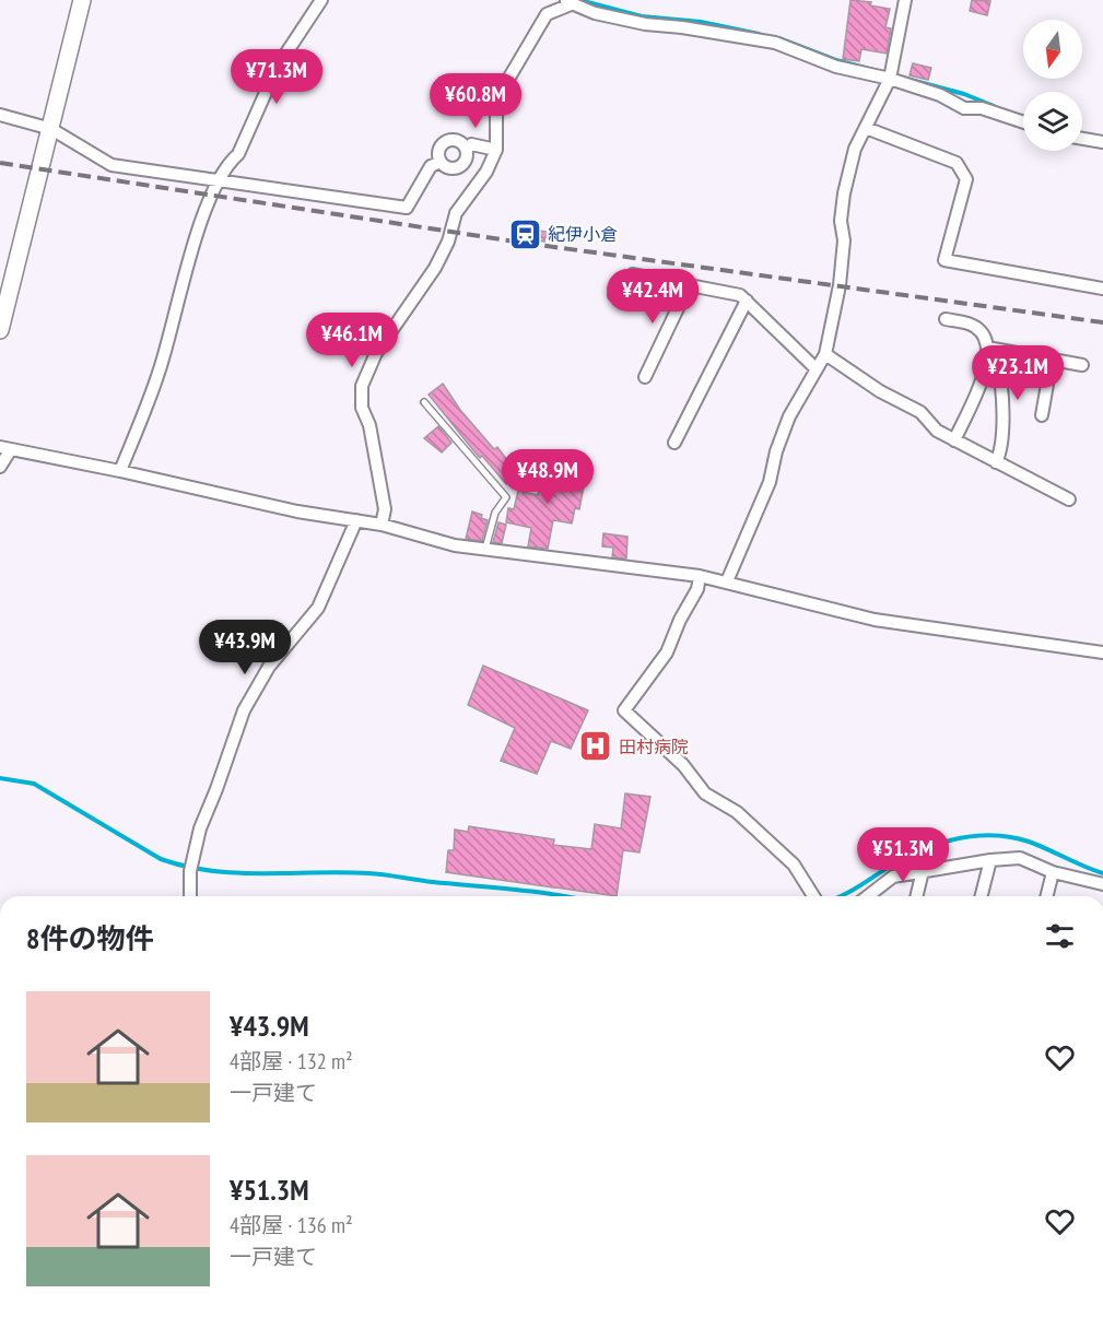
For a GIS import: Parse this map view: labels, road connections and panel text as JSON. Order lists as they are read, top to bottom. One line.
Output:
{"places":{"station":["紀伊小倉"],"hospital":["田村病院"]},"north":"bottom","page":{"price":["¥71.3M","¥60.8M","¥42.4M","¥46.1M","¥23.1M","¥48.9M","¥43.9M","¥51.3M"],"heading":"8件の物件","list":[{"name":"¥43.9M","note":"4部屋 · 132 m² · 一戸建て"},{"name":"¥51.3M","note":"4部屋 · 136 m² · 一戸建て"}]}}
